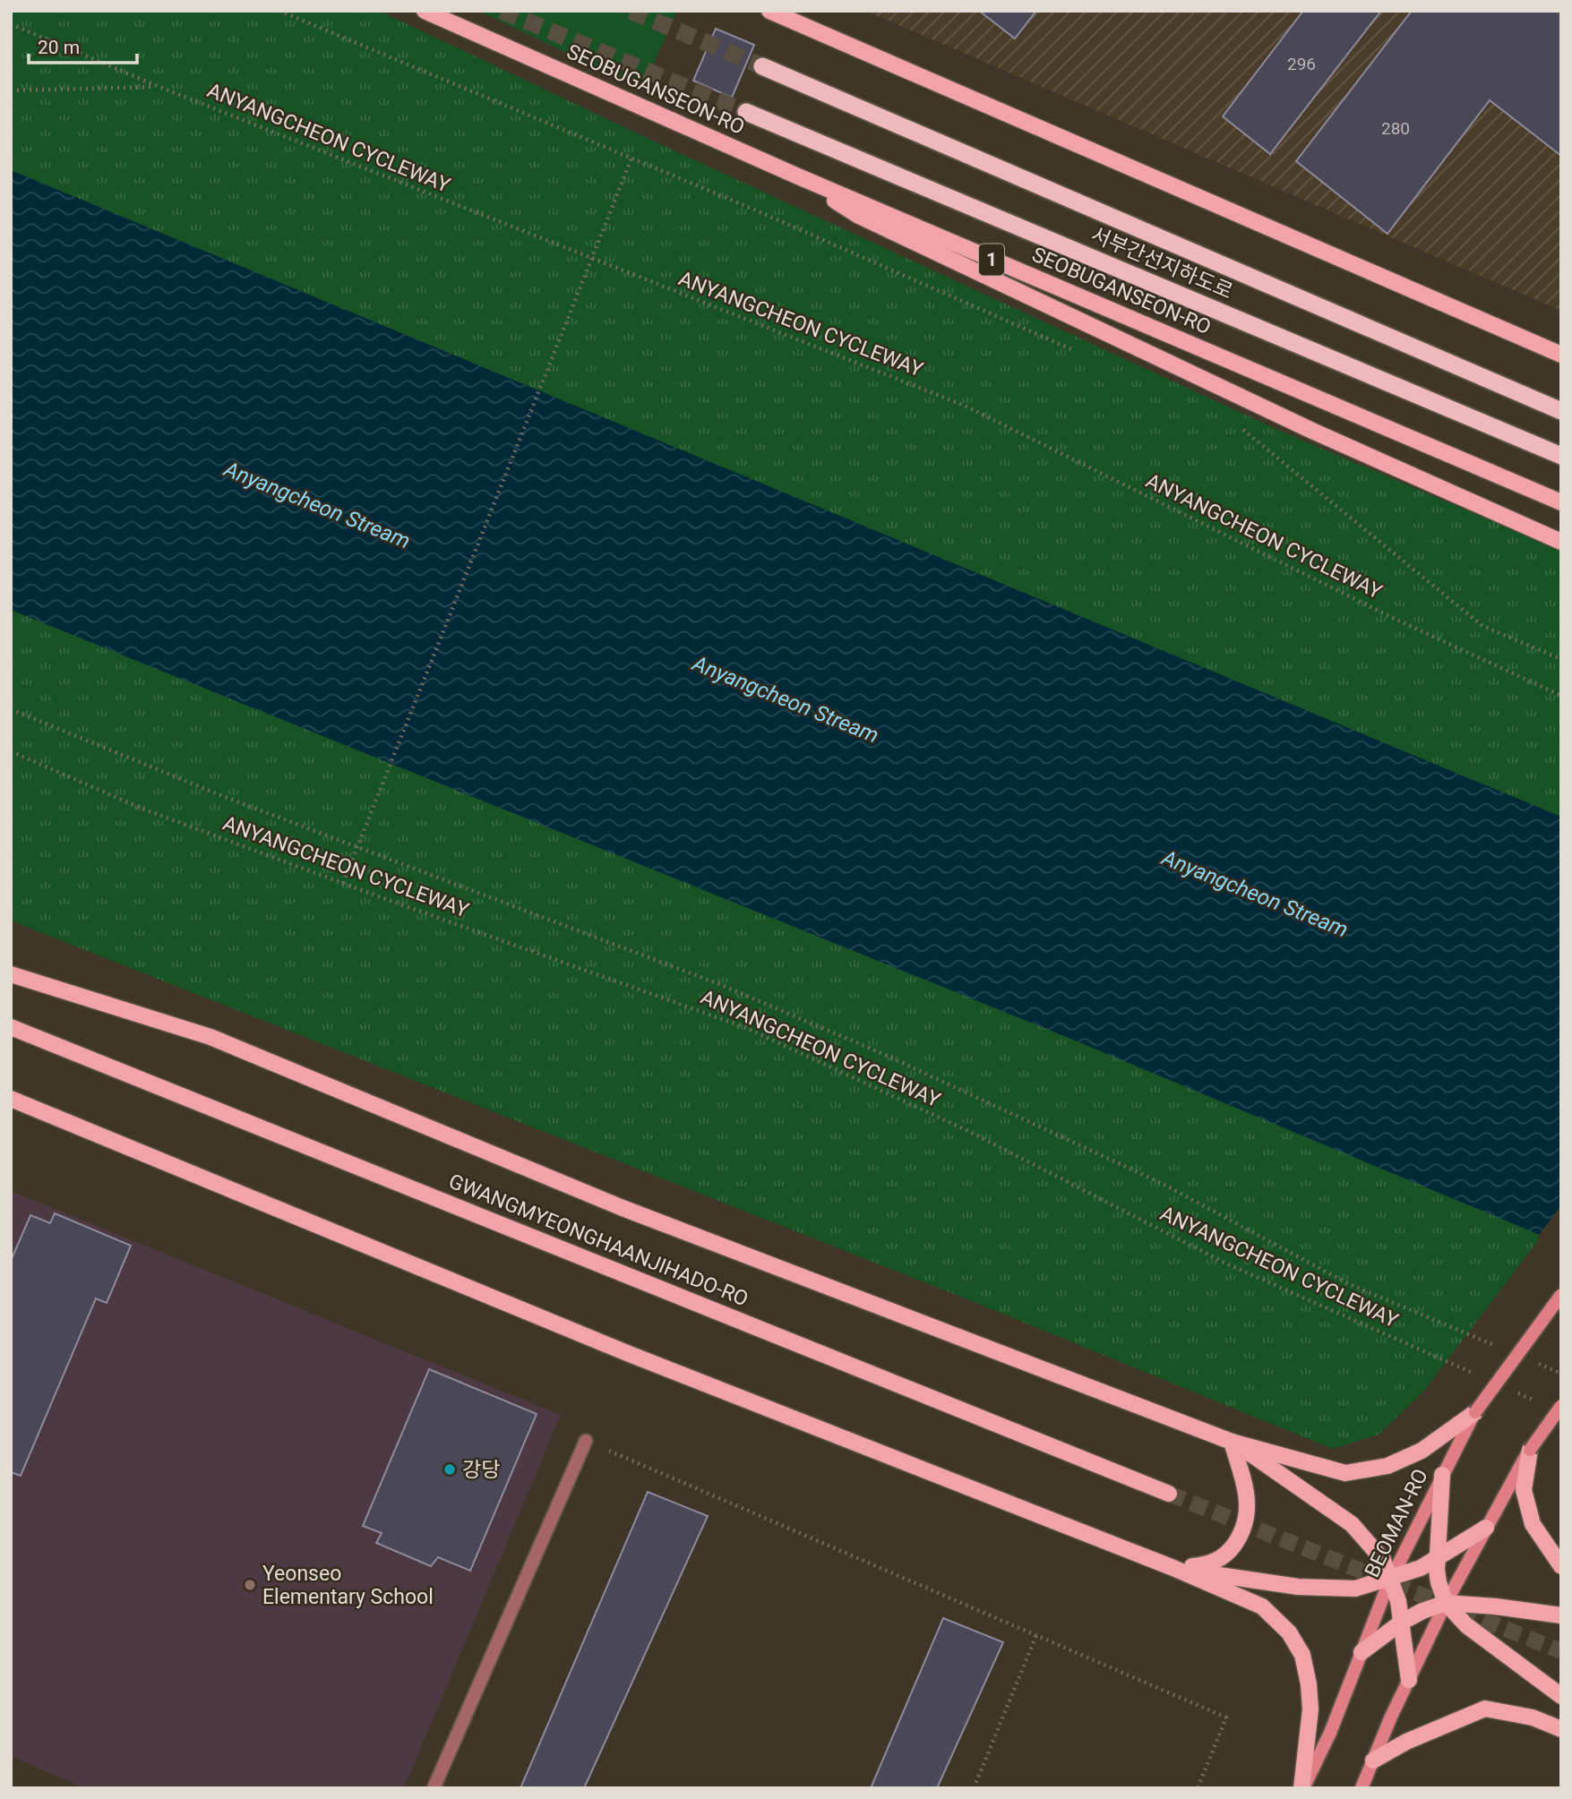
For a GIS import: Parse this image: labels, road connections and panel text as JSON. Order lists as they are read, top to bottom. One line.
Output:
{"streets":{"highway":["서부간선지하도로"],"main road":["SEOBUGANSEON-RO","1","GWANGMYEONGHAANJIHADO-RO","BEOMAN-RO"],"path":["ANYANGCHEON CYCLEWAY"]},"water":["Anyangcheon Stream"],"places":["강당","Yeonseo Elementary School"],"house_numbers":["296","280"],"scale_bar":"20 m"}
